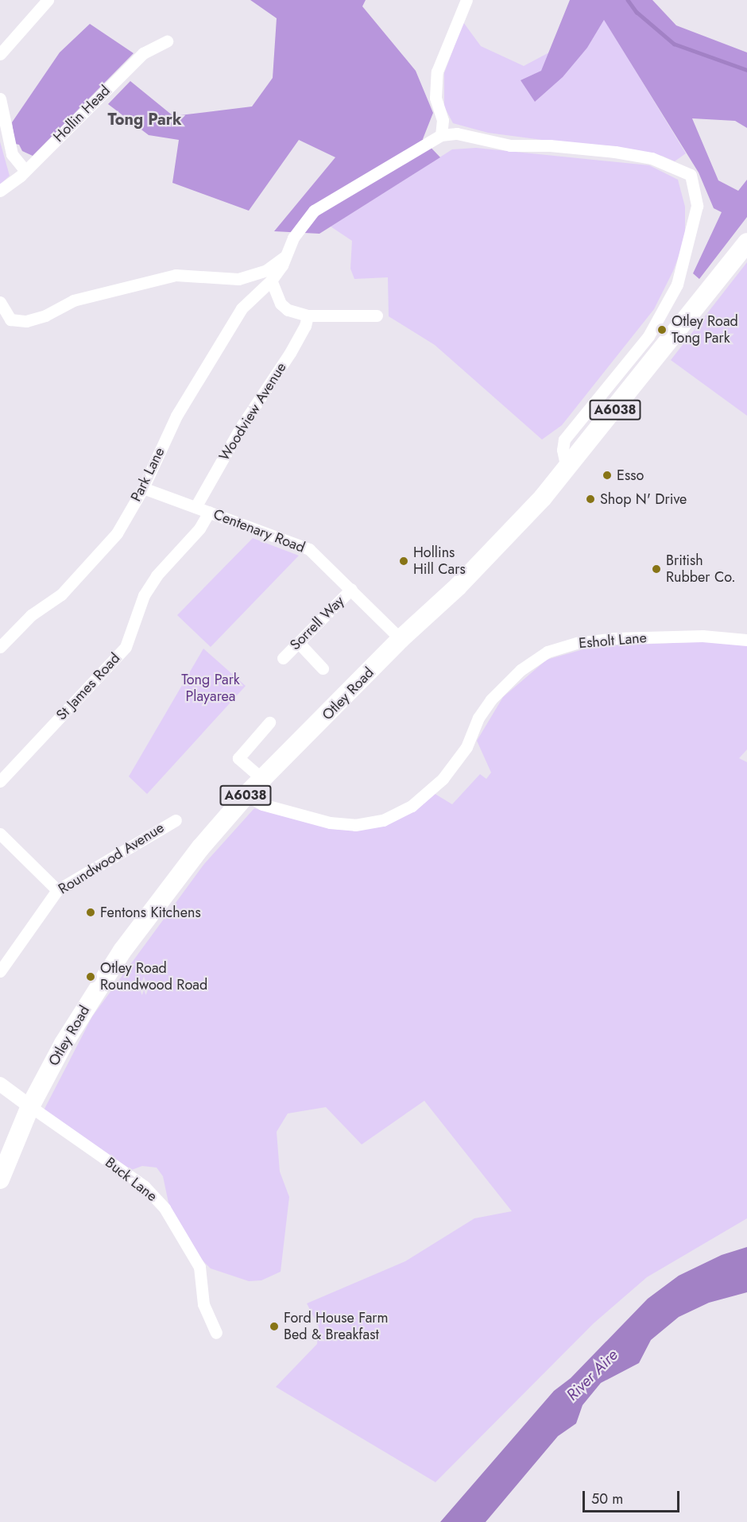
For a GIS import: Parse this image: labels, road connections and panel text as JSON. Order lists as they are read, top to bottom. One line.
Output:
{"streets":{"main road":["A6038","Otley Road"],"street":["Hollin Head","Woodview Avenue","Park Lane","Centenary Road","Sorrell Way","Esholt Lane","St James Road","Roundwood Avenue","Buck Lane"]},"crossings":[["Woodview Avenue","Centenary Road"],["Park Lane","Centenary Road"],["Centenary Road","Sorrell Way"],["Centenary Road","St James Road"],["Centenary Road","Otley Road"],["Esholt Lane","Otley Road"],["Otley Road","Buck Lane"]],"districts":["Tong Park"],"water":["River Aire"],"parks":["Tong Park Playarea"],"places":["Otley Road Tong Park","Esso","Shop N' Drive","Hollins Hill Cars","British Rubber Co.","Fentons Kitchens","Otley Road Roundwood Road","Ford House Farm Bed & Breakfast"],"scale_bar":"50 m"}
